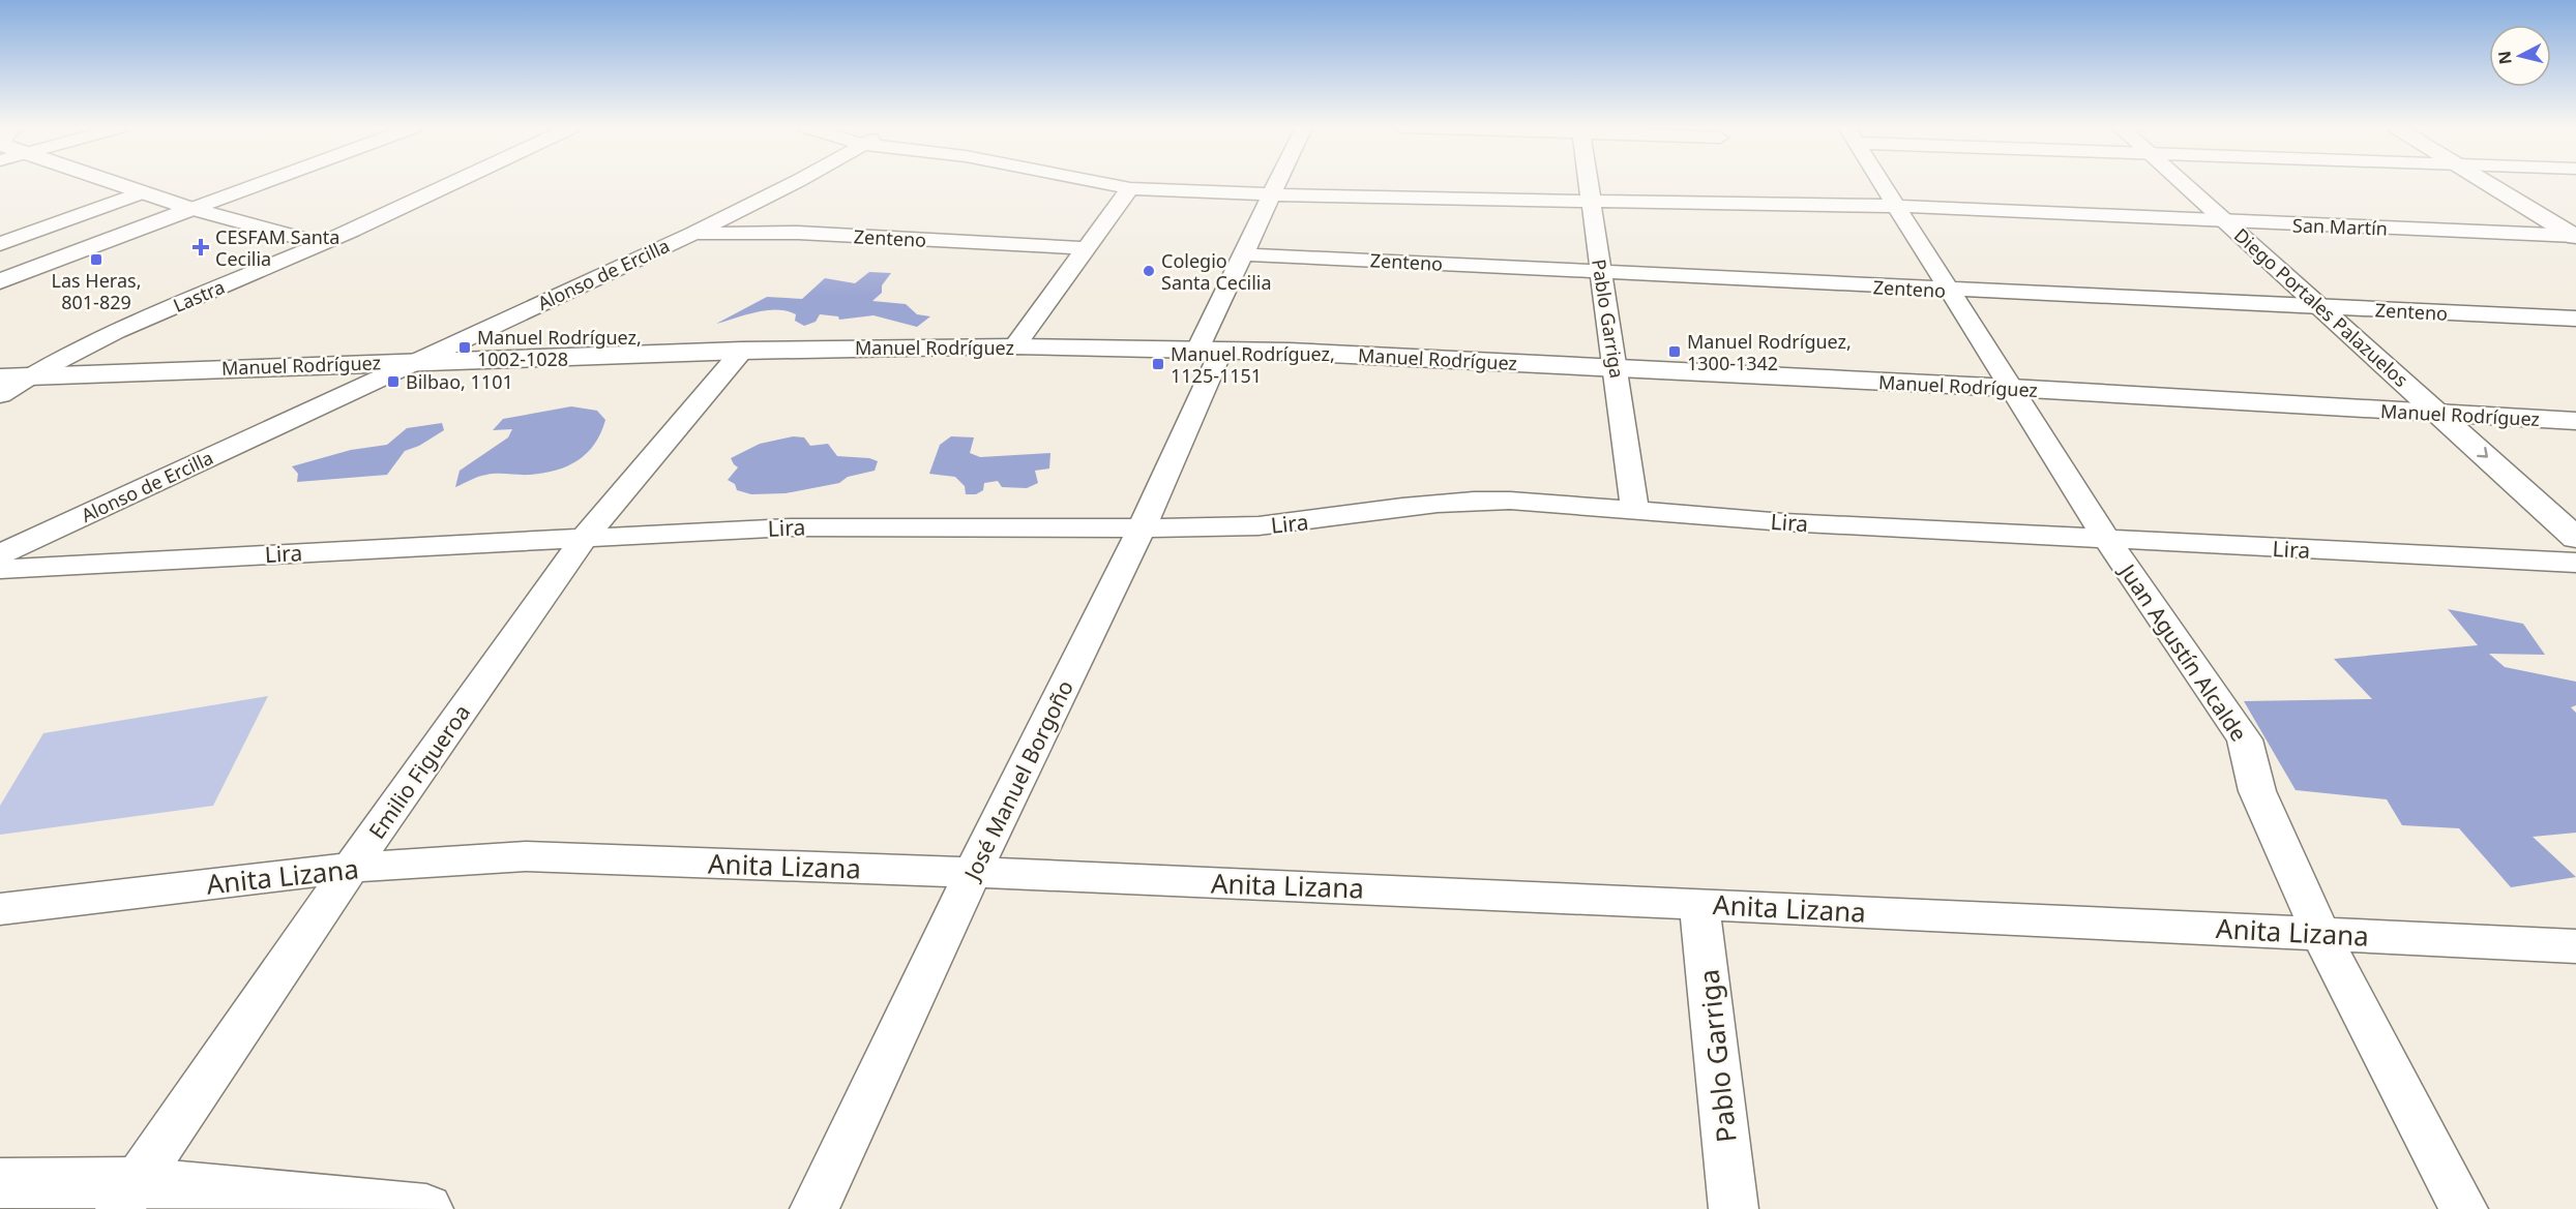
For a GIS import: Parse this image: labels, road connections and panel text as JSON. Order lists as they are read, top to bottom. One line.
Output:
{"streets":{"main road":["Diego Portales Palazuelos","Manuel Rodríguez"],"street":["San Martín","Zenteno","Alonso de Ercilla","Lastra","Pablo Garriga","Lira","Juan Agustín Alcalde","Emilio Figueroa","José Manuel Borgoño","Anita Lizana"]},"crossings":[["San Martín","Diego Portales Palazuelos"],["San Martín","Pablo Garriga"],["San Martín","Juan Agustín Alcalde"],["San Martín","José Manuel Borgoño"],["Zenteno","Alonso de Ercilla"],["Zenteno","Diego Portales Palazuelos"],["Zenteno","Pablo Garriga"],["Zenteno","Juan Agustín Alcalde"],["Zenteno","José Manuel Borgoño"],["Alonso de Ercilla","Manuel Rodríguez"],["Lastra","Manuel Rodríguez"],["Diego Portales Palazuelos","Manuel Rodríguez"],["Pablo Garriga","Manuel Rodríguez"],["Pablo Garriga","Lira"],["Pablo Garriga","Anita Lizana"],["Manuel Rodríguez","Juan Agustín Alcalde"],["Manuel Rodríguez","Emilio Figueroa"],["Manuel Rodríguez","José Manuel Borgoño"],["Lira","Juan Agustín Alcalde"],["Lira","Emilio Figueroa"],["Lira","José Manuel Borgoño"],["Juan Agustín Alcalde","Anita Lizana"],["Emilio Figueroa","Anita Lizana"],["José Manuel Borgoño","Anita Lizana"]],"places":{"health":["CESFAM Santa Cecilia"],"transit":["Las Heras, 801-829","Manuel Rodríguez, 1002-1028","Manuel Rodríguez, 1300-1342","Manuel Rodríguez, 1125-1151","Bilbao, 1101"],"other":["Colegio Santa Cecilia"]},"north":"left"}
